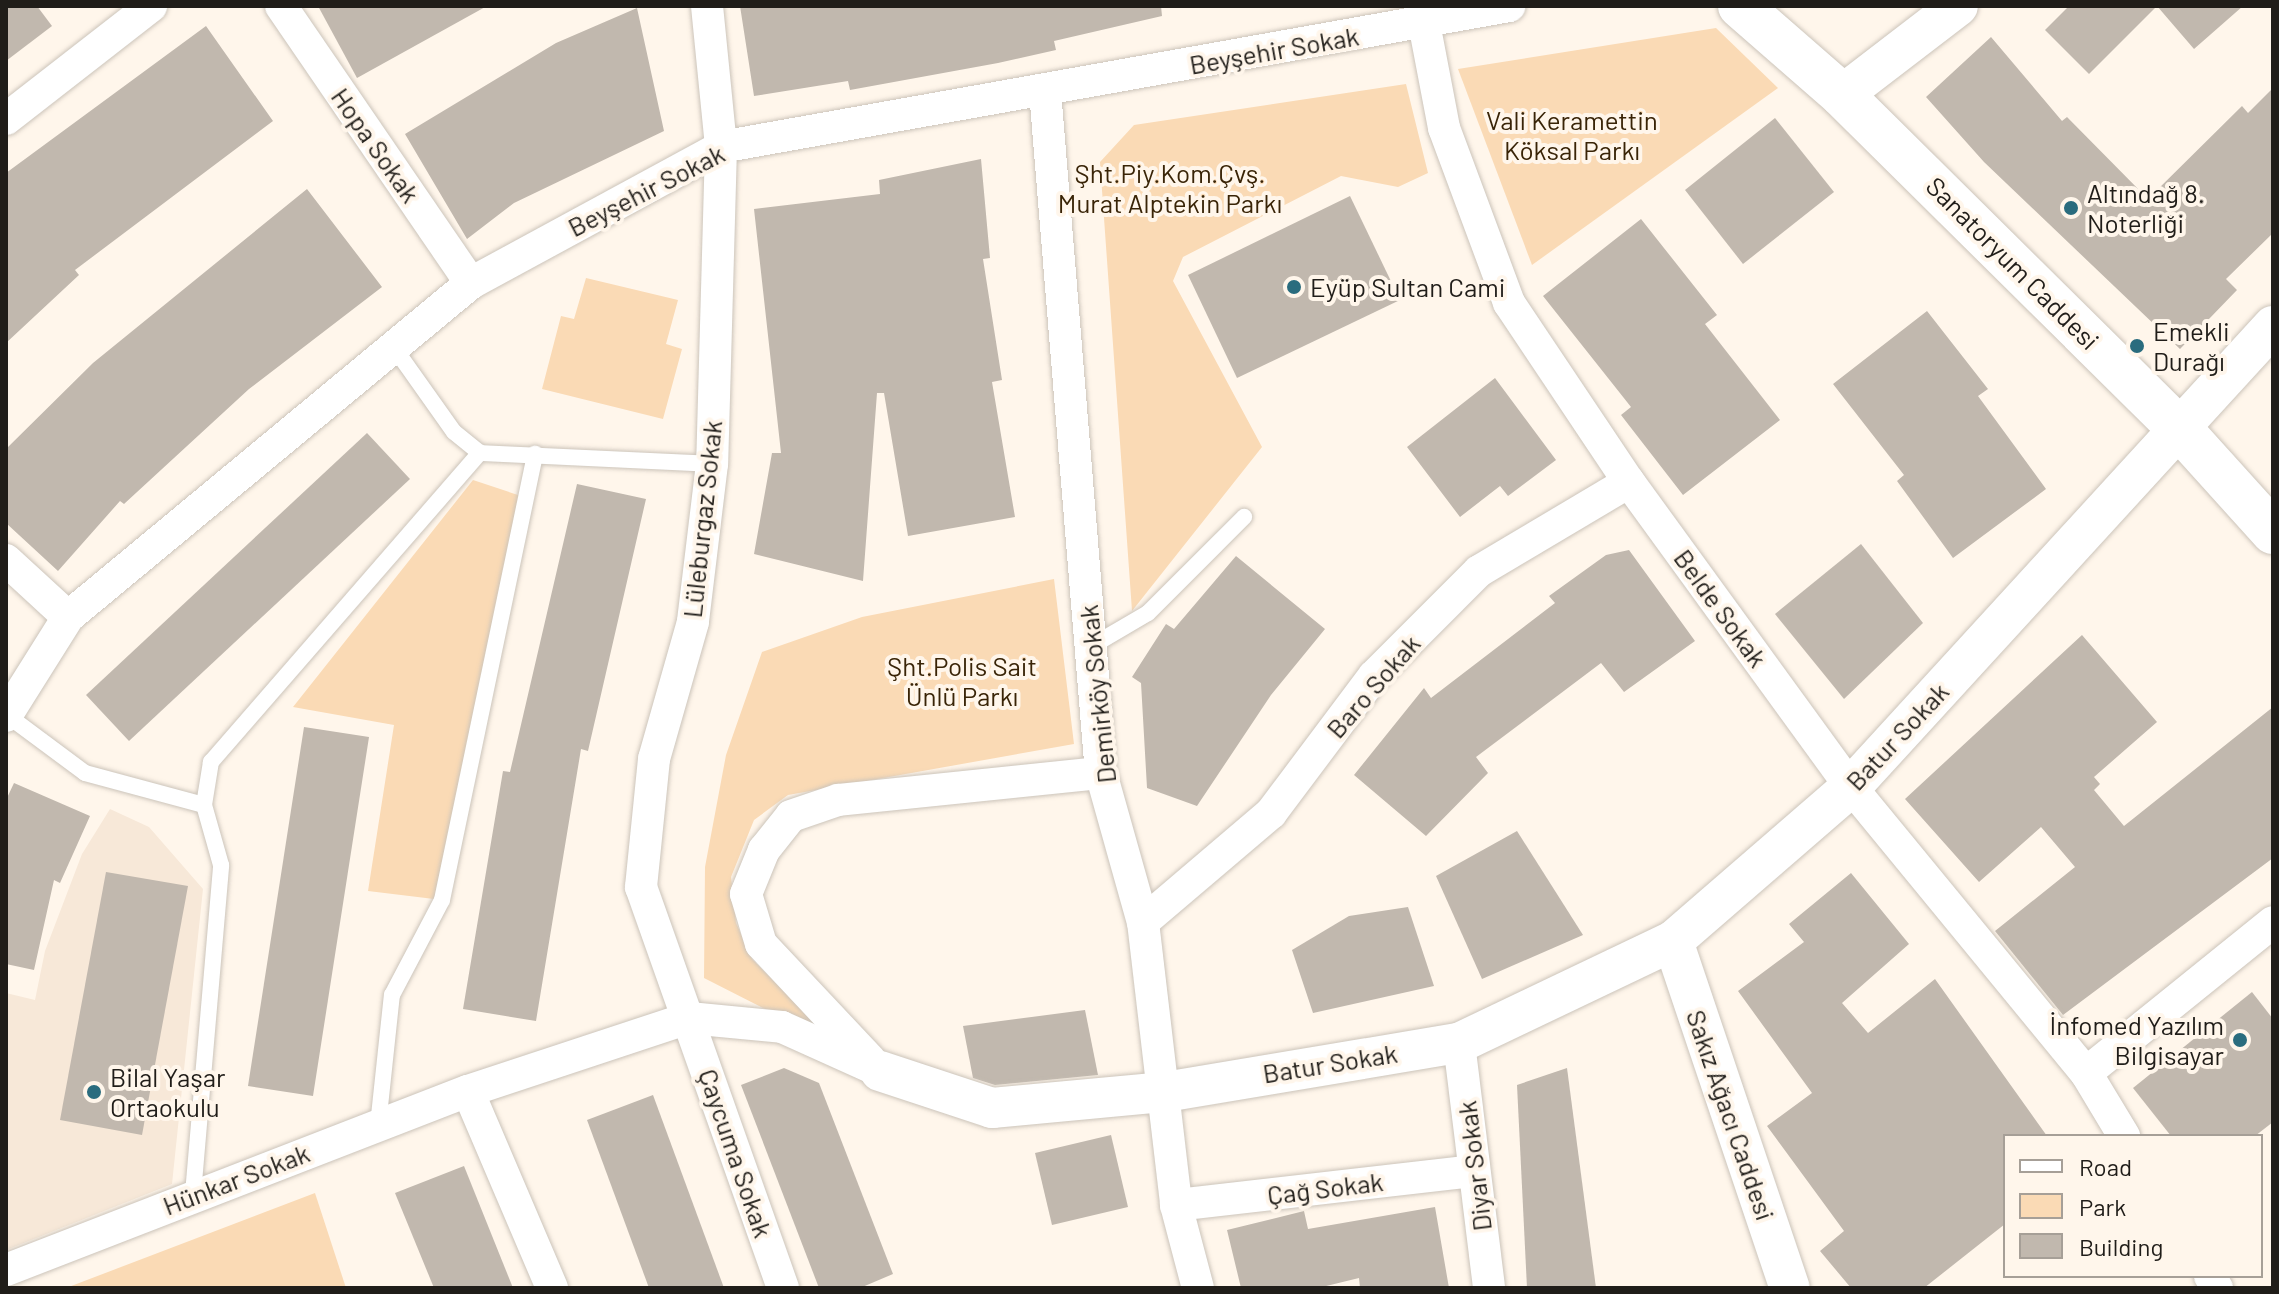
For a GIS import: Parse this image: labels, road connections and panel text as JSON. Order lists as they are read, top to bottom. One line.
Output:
{"streets":{"main road":["Sanatoryum Caddesi"],"street":["Beyşehir Sokak","Hopa Sokak","Lüleburgaz Sokak","Belde Sokak","Baro Sokak","Demirköy Sokak","Batur Sokak","Sakız Ağacı Caddesi","Çaycuma Sokak","Diyar Sokak","Hünkar Sokak","Çağ Sokak"]},"crossings":[["Beyşehir Sokak","Hopa Sokak"],["Beyşehir Sokak","Lüleburgaz Sokak"],["Beyşehir Sokak","Belde Sokak"],["Beyşehir Sokak","Demirköy Sokak"],["Sanatoryum Caddesi","Batur Sokak"],["Lüleburgaz Sokak","Çaycuma Sokak"],["Lüleburgaz Sokak","Hünkar Sokak"],["Belde Sokak","Baro Sokak"],["Belde Sokak","Batur Sokak"],["Baro Sokak","Demirköy Sokak"],["Demirköy Sokak","Batur Sokak"],["Demirköy Sokak","Çağ Sokak"],["Batur Sokak","Sakız Ağacı Caddesi"],["Batur Sokak","Diyar Sokak"],["Batur Sokak","Hünkar Sokak"],["Çaycuma Sokak","Hünkar Sokak"],["Diyar Sokak","Çağ Sokak"]],"parks":["Vali Keramettin Köksal Parkı","Şht.Piy.Kom.Çvş. Murat Alptekin Parkı","Şht.Polis Sait Ünlü Parkı"],"places":["Altındağ 8. Noterliği","Eyüp Sultan Cami","Emekli Durağı","İnfomed Yazılım Bilgisayar","Bilal Yaşar Ortaokulu"],"legend":["Road","Park","Building"]}
